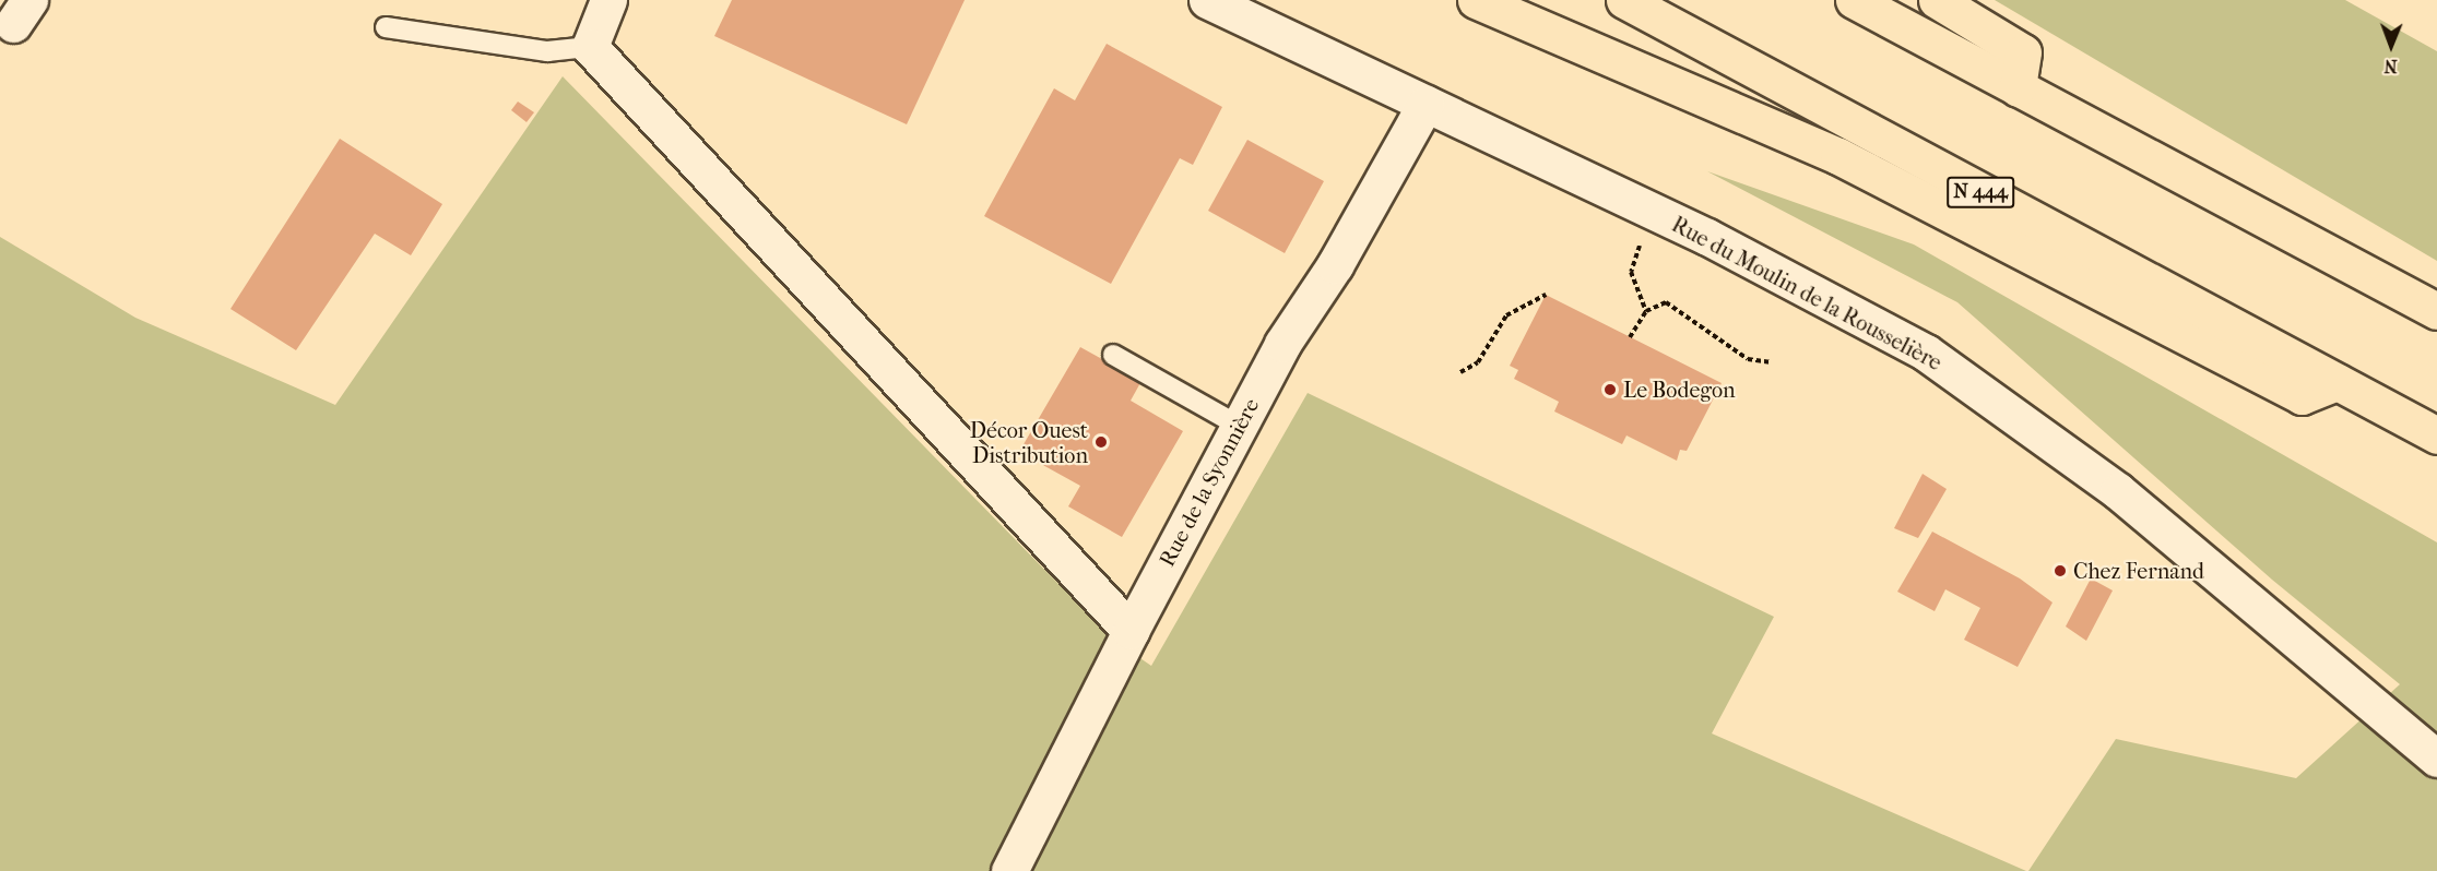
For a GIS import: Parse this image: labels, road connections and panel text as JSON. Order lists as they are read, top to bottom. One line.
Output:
{"streets":{"highway":["N 444"],"street":["Rue du Moulin de la Rousselière","Rue de la Syonnière"]},"crossings":[["Rue du Moulin de la Rousselière","Rue de la Syonnière"]],"places":["Le Bodegon","Décor Ouest Distribution","Chez Fernand"],"north":"bottom"}
